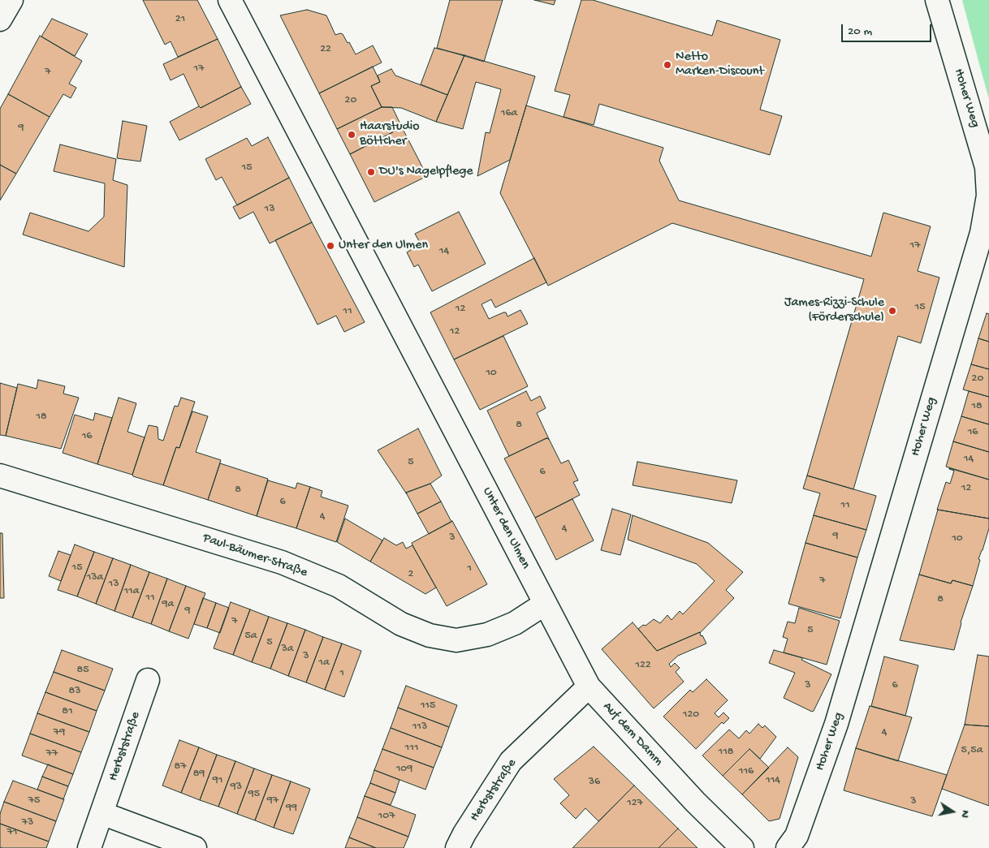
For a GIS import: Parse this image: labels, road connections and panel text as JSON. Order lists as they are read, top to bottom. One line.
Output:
{"streets":{"street":["Hoher Weg","Unter den Ulmen","Paul-Bäumer-Straße","Auf dem Damm","Herbststraße"]},"crossings":[["Unter den Ulmen","Paul-Bäumer-Straße"],["Unter den Ulmen","Auf dem Damm"],["Paul-Bäumer-Straße","Auf dem Damm"],["Auf dem Damm","Herbststraße"]],"places":["Netto Marken-Discount","Haarstudio Böttcher","DU's Nagelpflege","Unter den Ulmen","James-Rizzi-Schule (Förderschule)"],"house_numbers":["21","22","17","7","20","16a","9","15","13","17","14","15","12","11","12","10","20","18","18","8","16","16","14","5","6","12","8","6","11","4","4","9","3","10","15","1","2","13a","7","13","11a","11","8","9a","9","7","5","5a","5","3a","3","1a","122","85","1","3","6","83","115","81","120","113","79","4","111","5,5a","118","77","87","109","116","89","91","114","36","93","95","75","97","3","127","99","107","73","71"],"scale_bar":"20 m","north":"right"}
